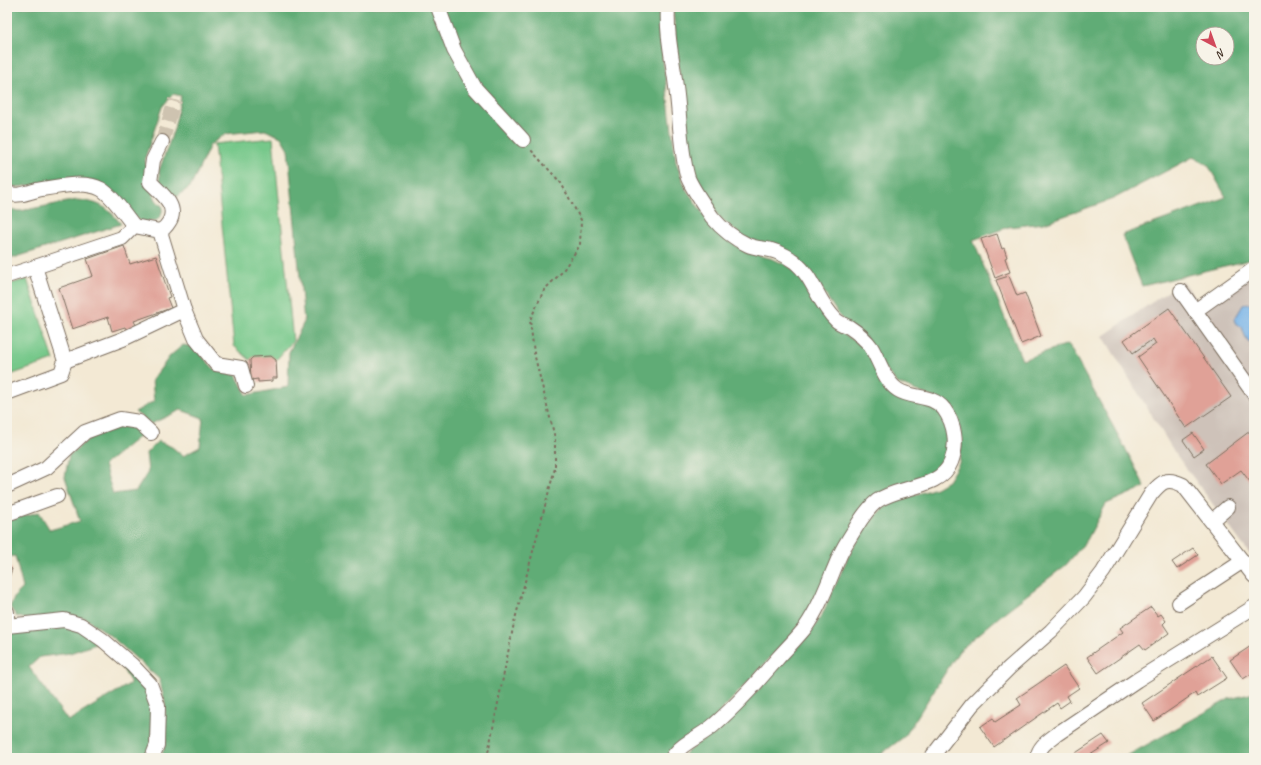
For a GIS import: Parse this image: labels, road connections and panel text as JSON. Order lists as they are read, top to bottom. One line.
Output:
{"north":"bottom right"}
